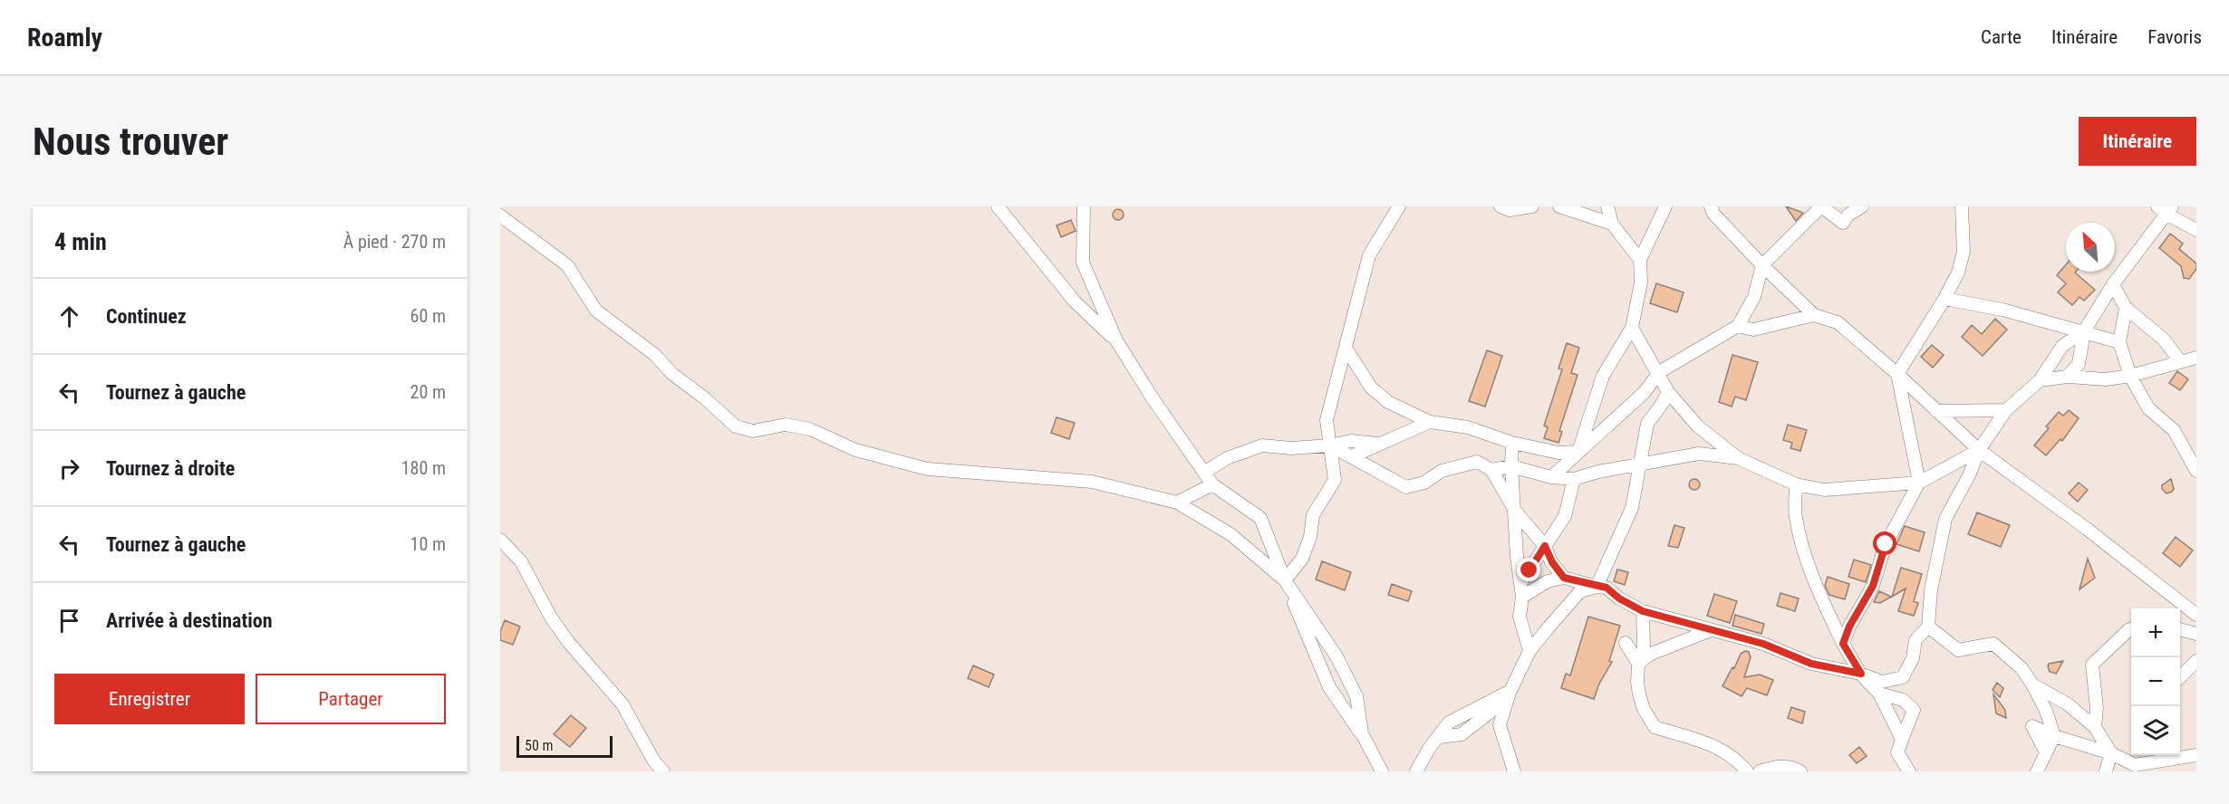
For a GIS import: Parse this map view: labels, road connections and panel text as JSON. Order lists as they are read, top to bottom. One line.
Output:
{"scale_bar":"50 m","north":"top left","page":{"header":"Roamly","nav":["Carte","Itinéraire","Favoris"],"buttons":["Itinéraire",["Enregistrer","Partager"]],"title":"Nous trouver","heading":["4 min","À pied · 270 m"],"list":[["Continuez","60 m"],["Tournez à gauche","20 m"],["Tournez à droite","180 m"],["Tournez à gauche","10 m"],"Arrivée à destination"],"map_buttons":["+","−"],"scale":"50 m"}}
